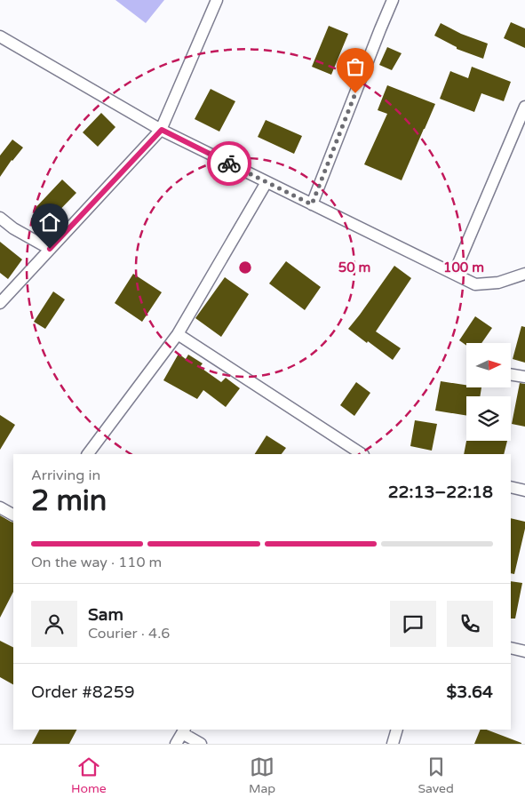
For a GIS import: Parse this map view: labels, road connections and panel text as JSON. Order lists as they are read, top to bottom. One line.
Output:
{"north":"right","page":{"heading":["2 min","Arriving in","22:13–22:18"],"panel":["Sam","Courier · 4.6","Order #8259","$3.64"],"bar":"On the way · 110 m","tabs":["Home","Map","Saved"]},"rings":["50 m","100 m"]}
